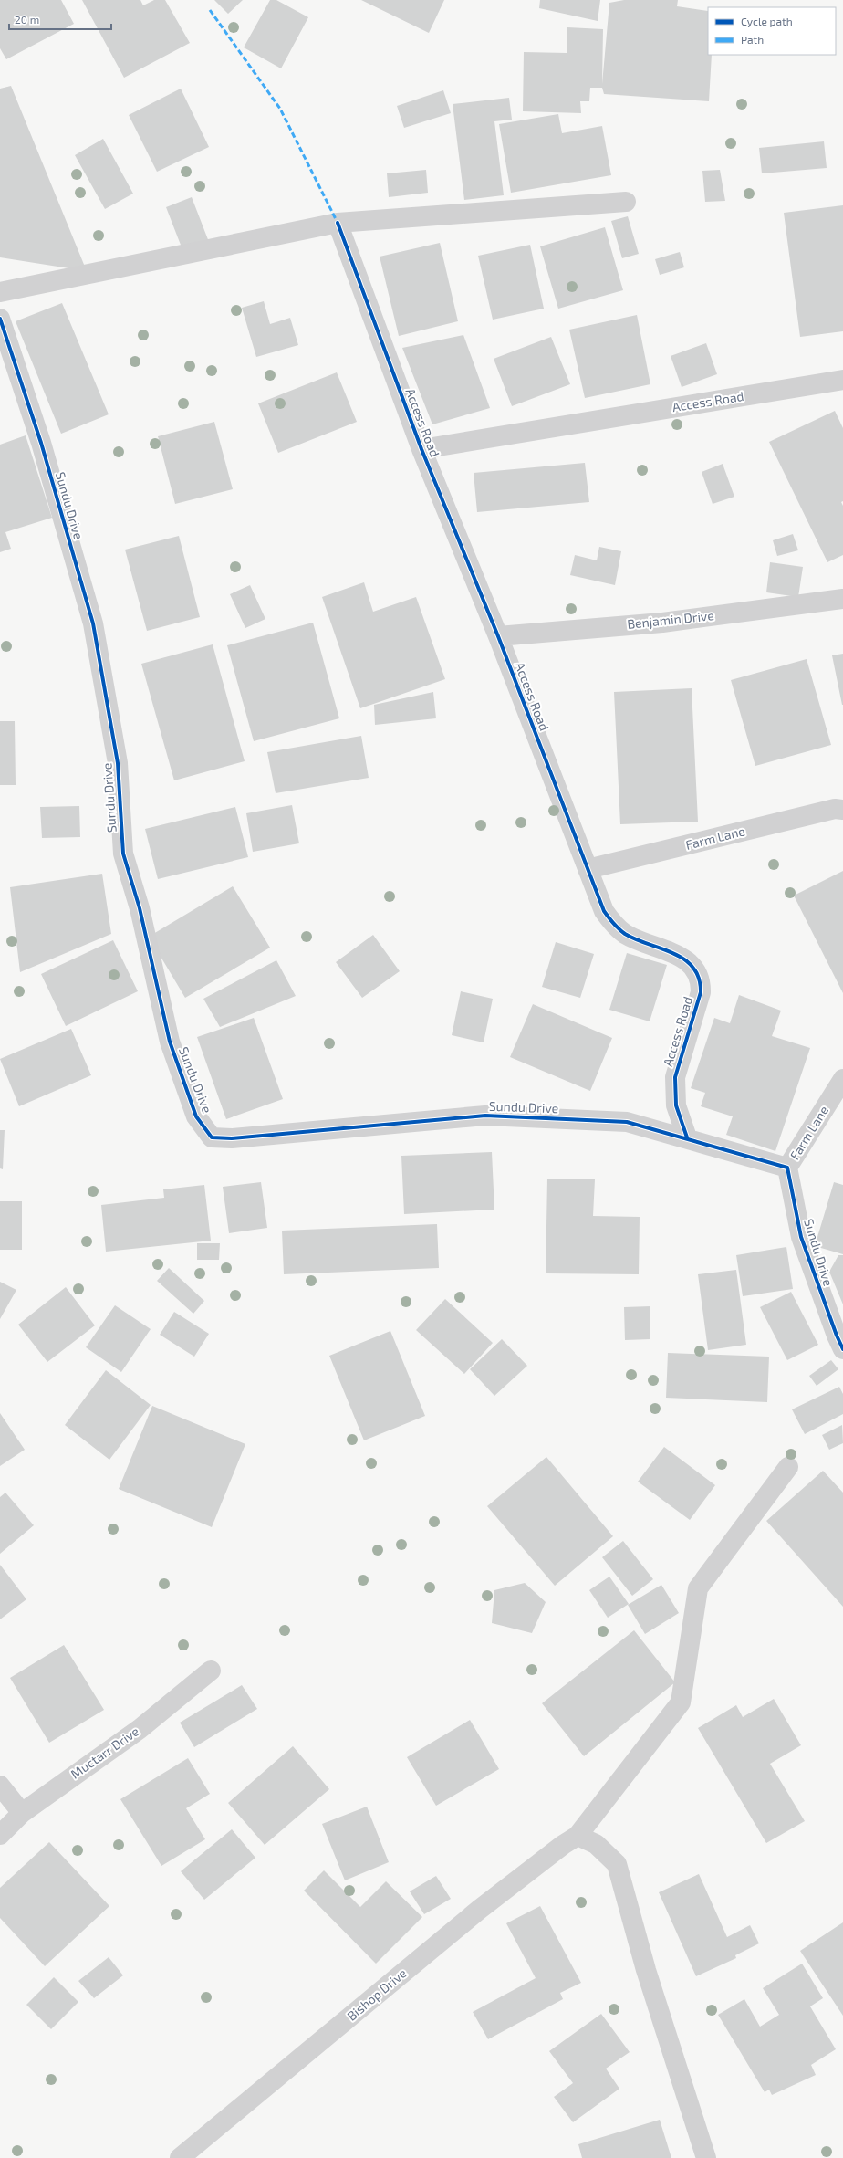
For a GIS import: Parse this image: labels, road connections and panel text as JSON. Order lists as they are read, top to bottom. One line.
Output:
{"streets":{"street":["Access Road","Sundu Drive","Benjamin Drive","Farm Lane","Muctarr Drive","Bishop Drive"]},"crossings":[["Access Road","Sundu Drive"],["Access Road","Benjamin Drive"],["Access Road","Farm Lane"],["Sundu Drive","Farm Lane"]],"legend":["Cycle path","Path"],"scale_bar":"20 m"}
